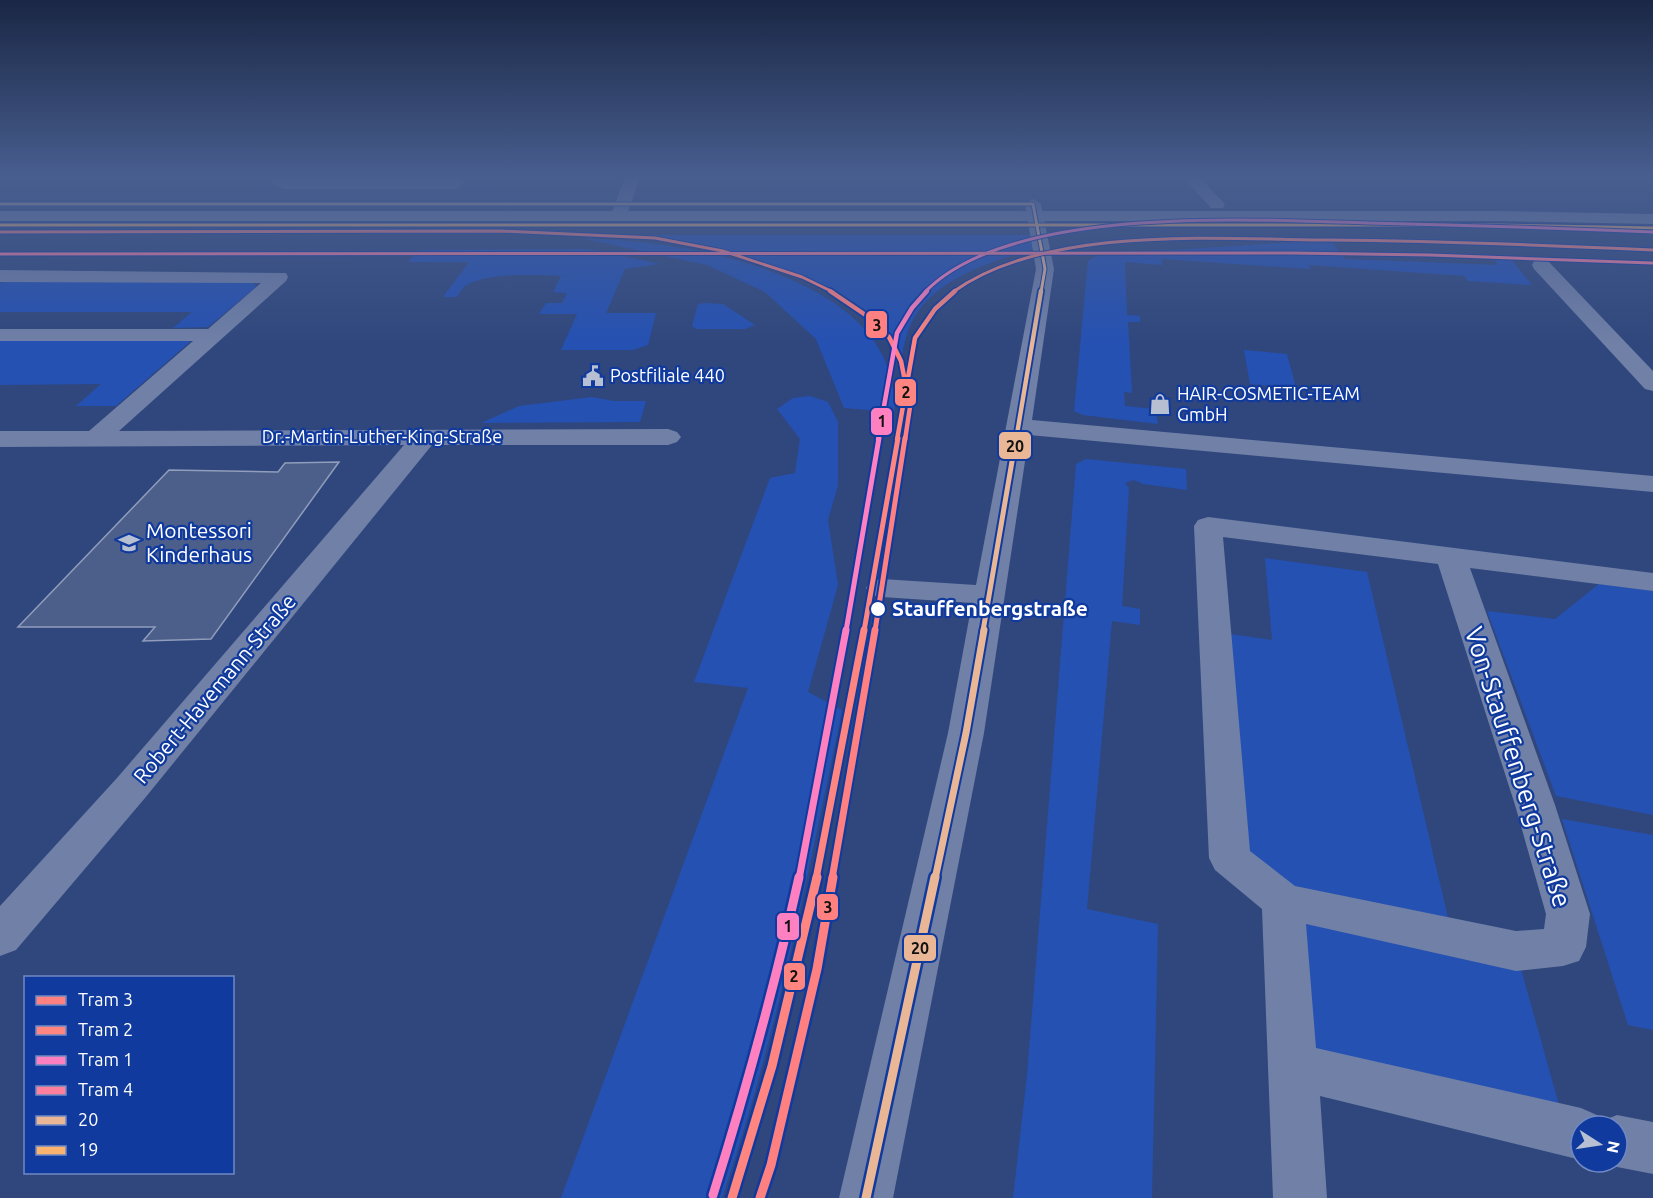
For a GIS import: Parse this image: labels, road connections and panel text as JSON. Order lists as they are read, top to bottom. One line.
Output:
{"streets":{"street":["Dr.-Martin-Luther-King-Straße","Robert-Havemann-Straße","Von-Stauffenberg-Straße"]},"crossings":[["Dr.-Martin-Luther-King-Straße","Robert-Havemann-Straße"]],"places":{"public building":["Postfiliale 440"],"shop":["HAIR-COSMETIC-TEAM GmbH"],"school or university":["Montessori Kinderhaus"],"other":["Stauffenbergstraße"]},"lines":["tram line 3","tram line 1","transit line 20","tram line 2","tram line 4"],"legend":["Tram 3","Tram 2","Tram 1","Tram 4","20","19"],"north":"right"}
